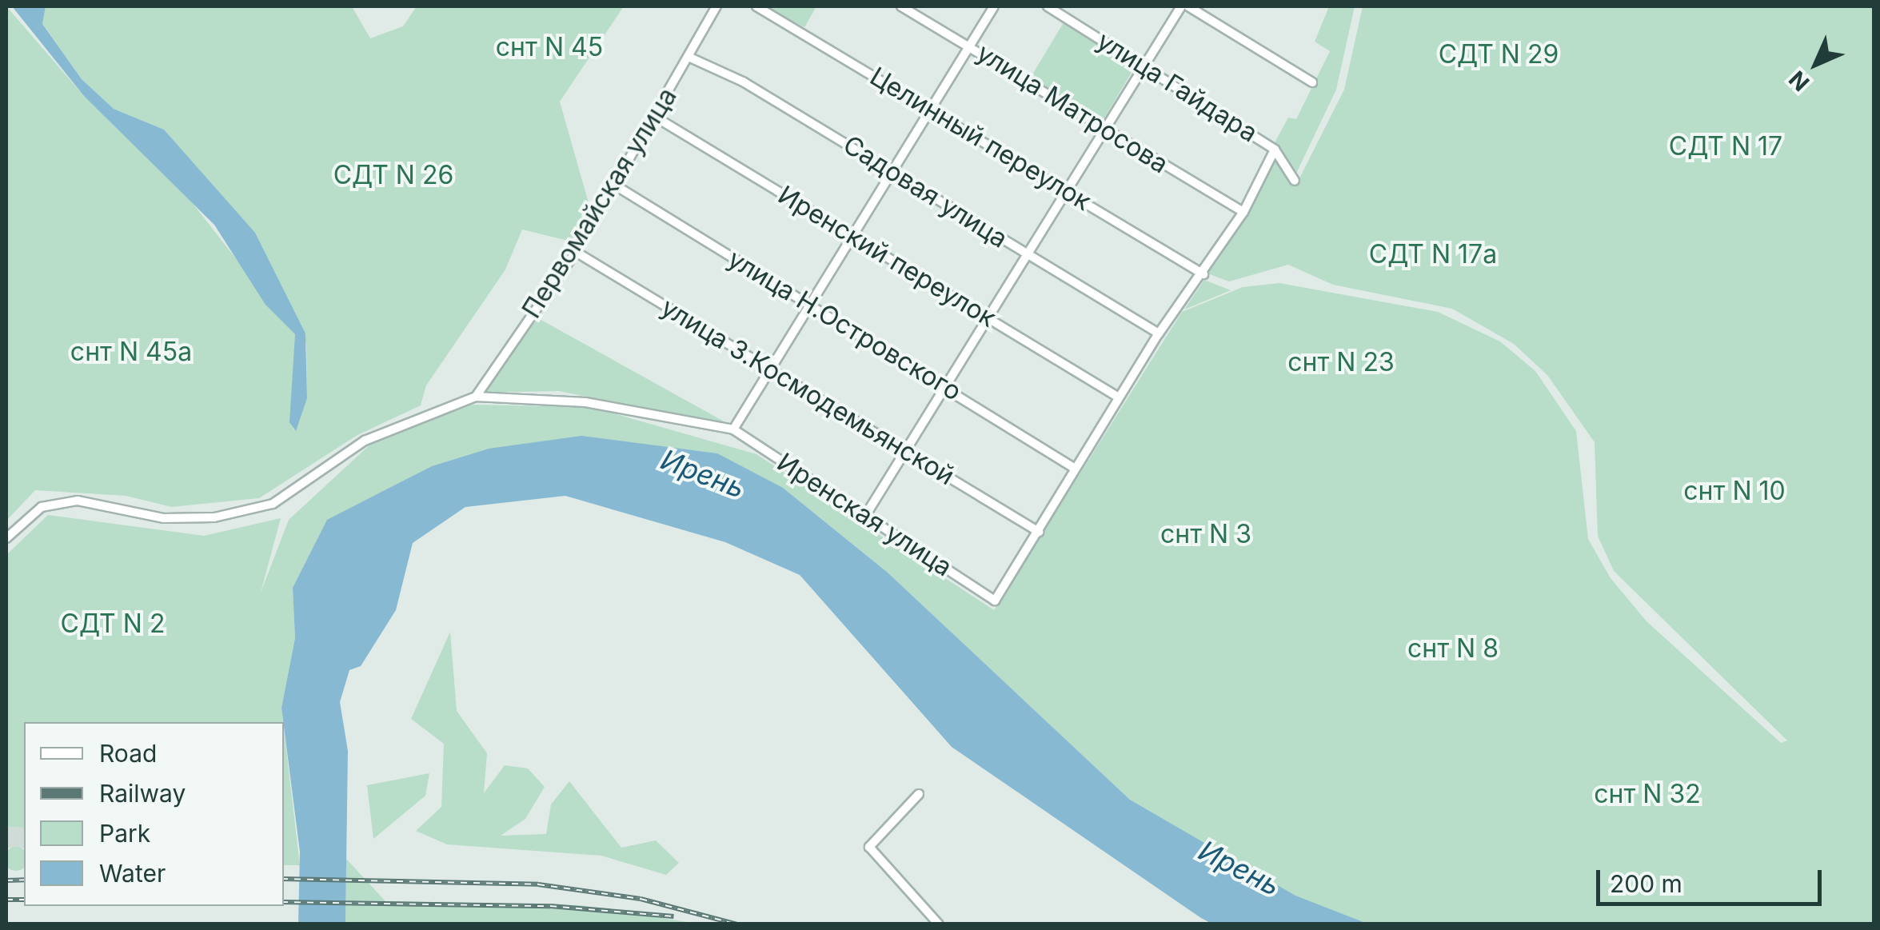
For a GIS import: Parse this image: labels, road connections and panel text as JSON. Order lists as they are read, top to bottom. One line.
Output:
{"streets":{"street":["улица Гайдара","улица Матросова","Целинный переулок","Садовая улица","Первомайская улица","Иренский переулок","улица Н.Островского","улица З.Космодемьянской","Иренская улица"]},"crossings":[["Садовая улица","Первомайская улица"],["Первомайская улица","Иренский переулок"],["Первомайская улица","улица Н.Островского"],["Первомайская улица","улица З.Космодемьянской"],["улица З.Космодемьянской","Иренская улица"]],"water":["Ирень"],"parks":["снт N 45","СДТ N 29","СДТ N 17","СДТ N 26","СДТ N 17а","снт N 45а","снт N 23","снт N 10","снт N 3","СДТ N 2","снт N 8","снт N 32"],"legend":["Road","Railway","Park","Water"],"scale_bar":"200 m","north":"bottom left"}
